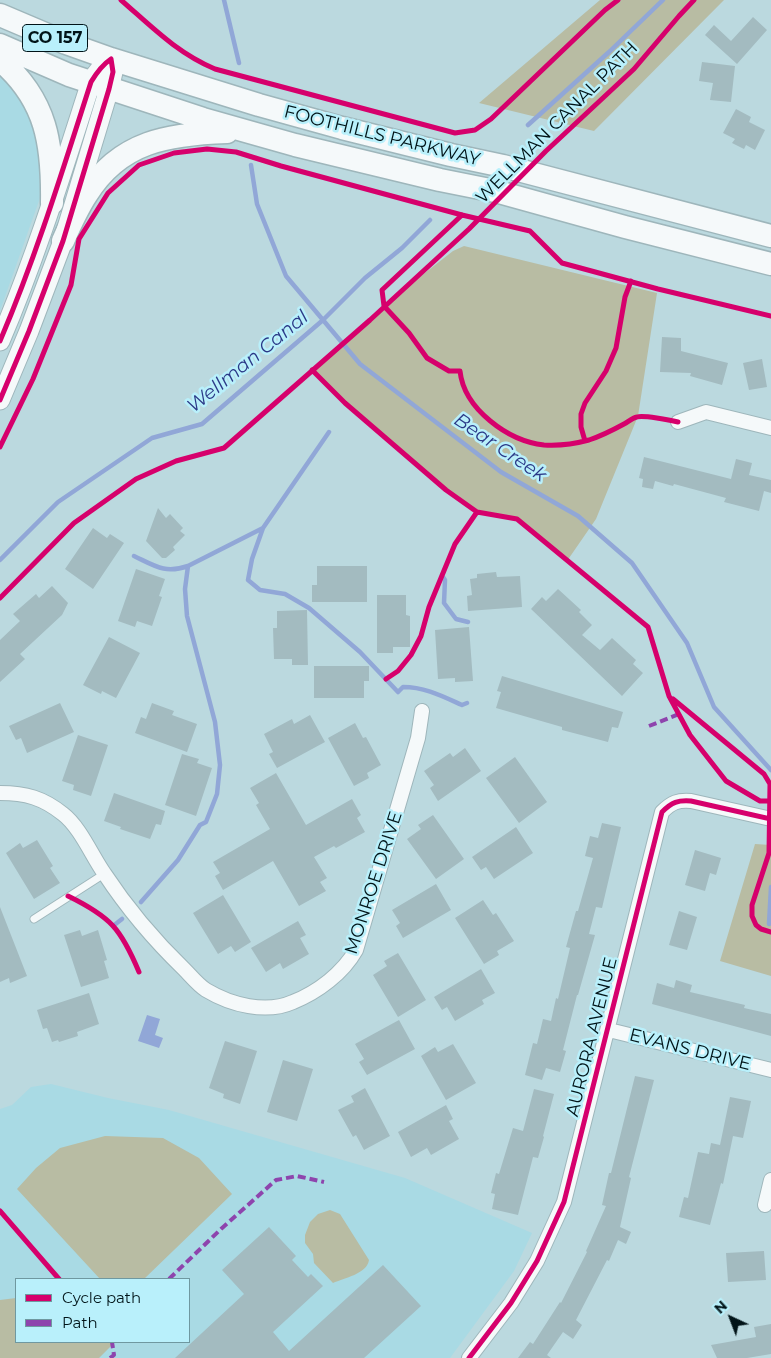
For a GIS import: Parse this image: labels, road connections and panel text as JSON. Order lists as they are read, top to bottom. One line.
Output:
{"streets":{"highway":["CO 157","FOOTHILLS PARKWAY"],"street":["MONROE DRIVE","AURORA AVENUE","EVANS DRIVE"],"cycle path":["WELLMAN CANAL PATH"]},"crossings":[["AURORA AVENUE","EVANS DRIVE"]],"water":["Wellman Canal","Bear Creek"],"legend":["Cycle path","Path"],"north":"top left"}
